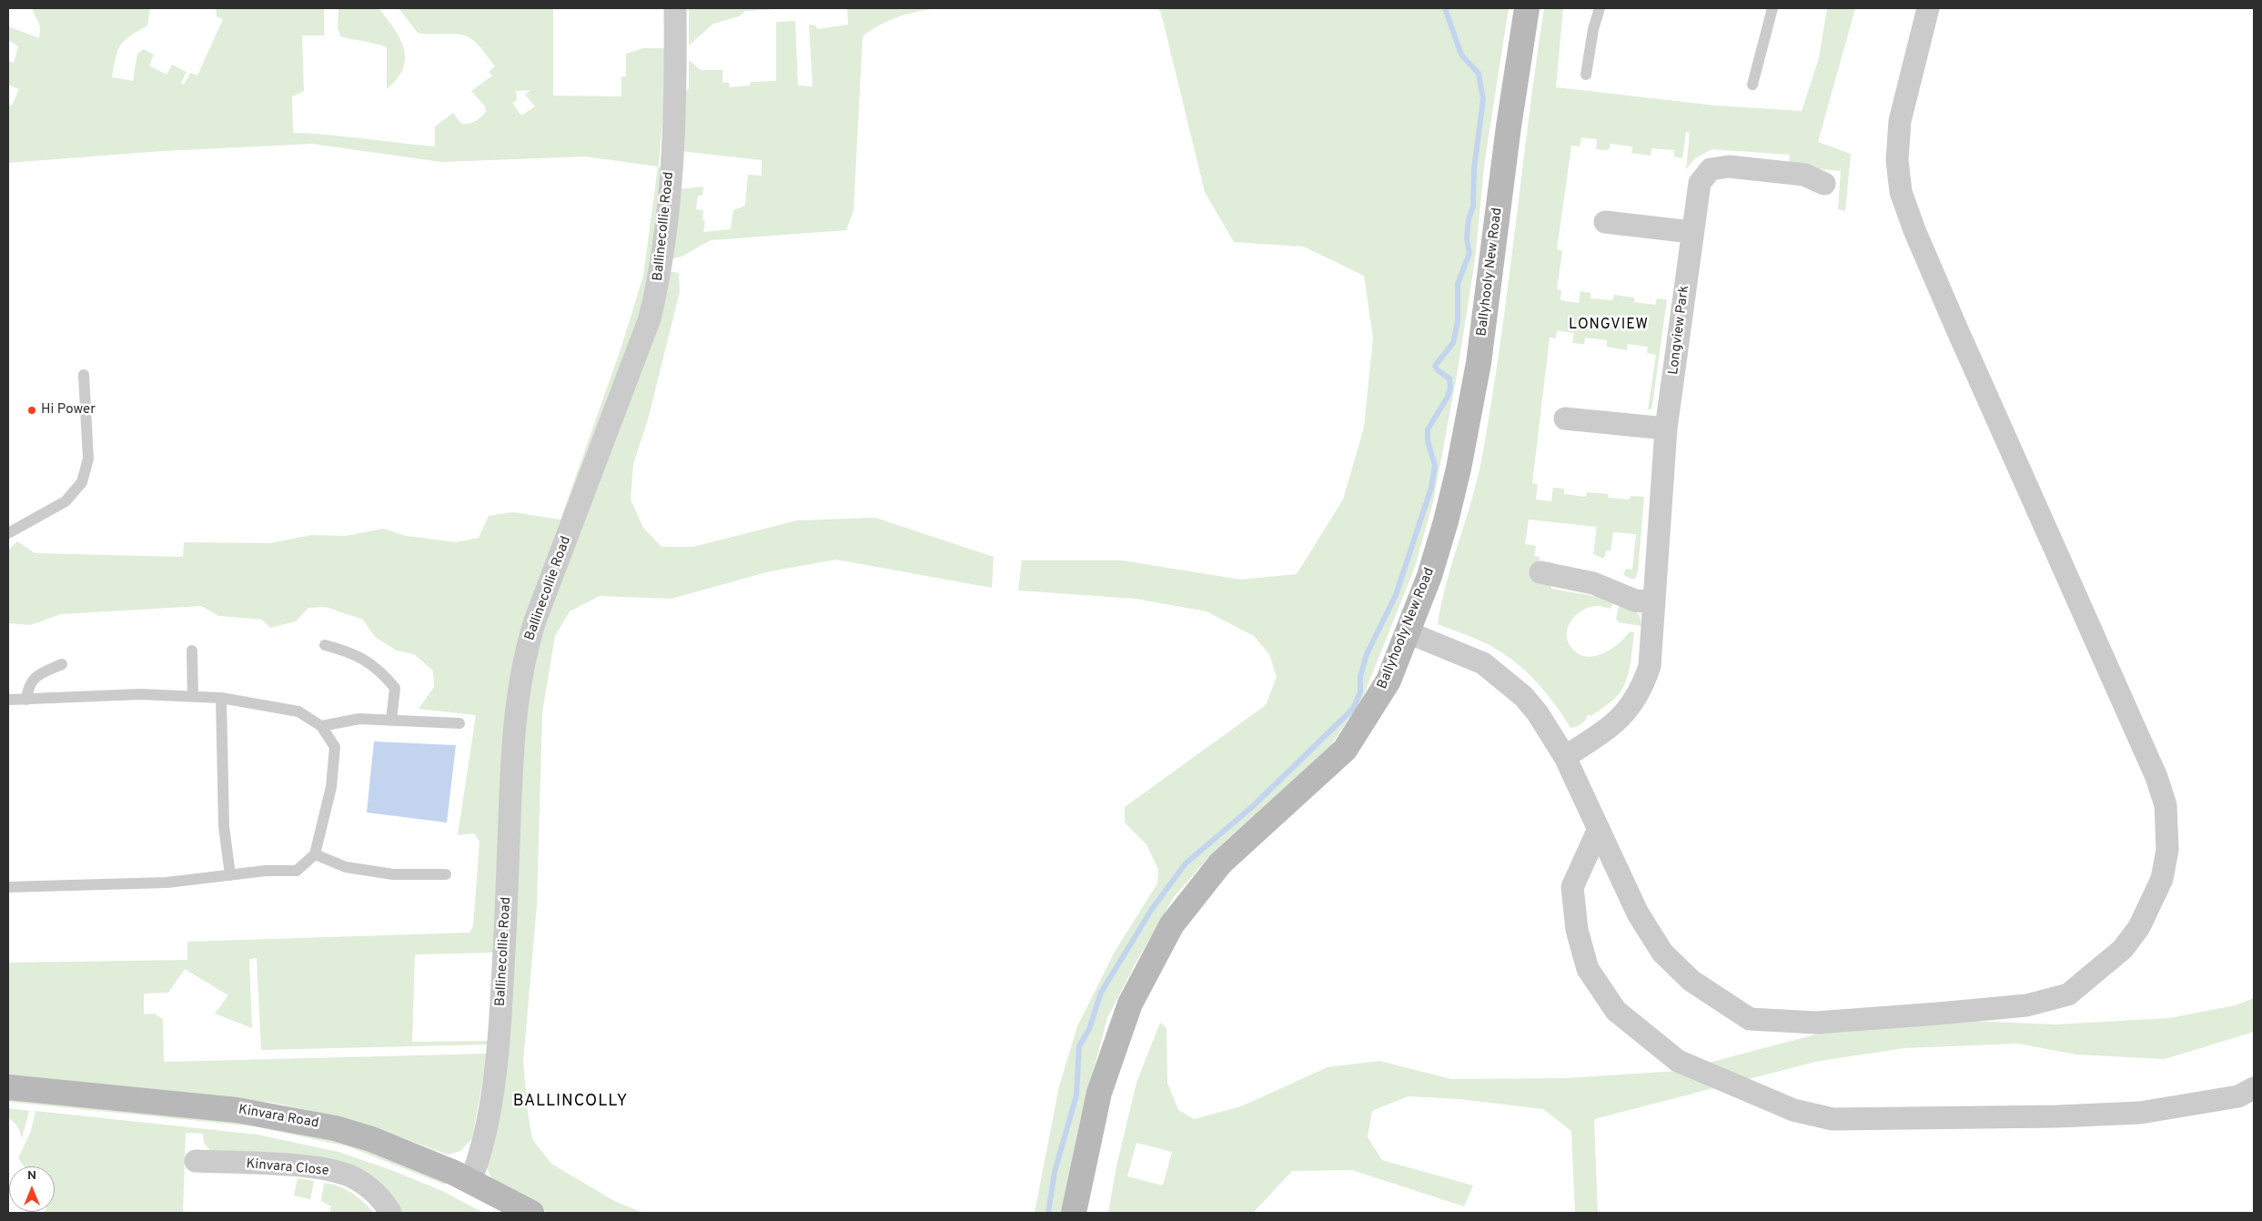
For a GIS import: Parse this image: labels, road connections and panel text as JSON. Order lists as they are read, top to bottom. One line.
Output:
{"streets":{"main road":["Ballyhooly New Road","Kinvara Road"],"street":["Ballinecollie Road","Longview Park","Kinvara Close"]},"crossings":[["Ballinecollie Road","Kinvara Road"]],"districts":["LONGVIEW","BALLINCOLLY"],"places":["Hi Power"],"north":"top"}
